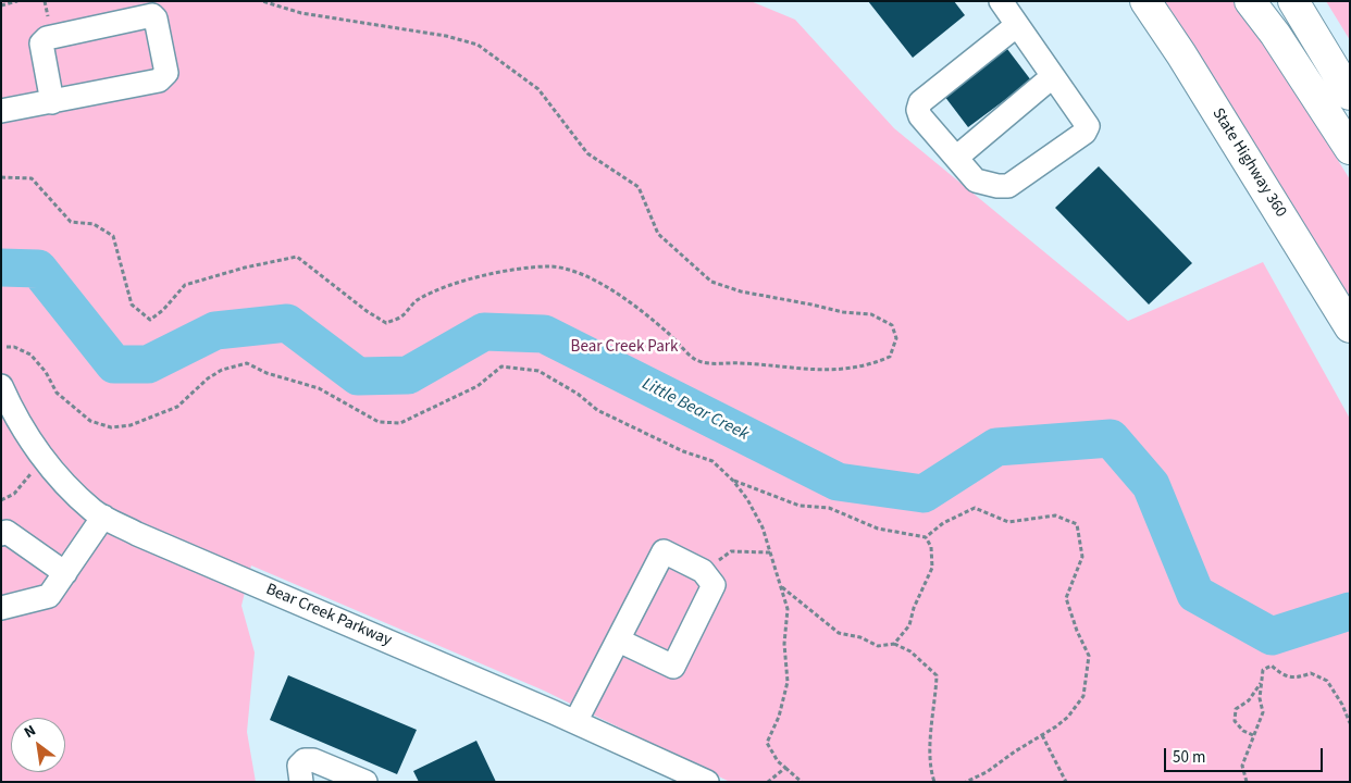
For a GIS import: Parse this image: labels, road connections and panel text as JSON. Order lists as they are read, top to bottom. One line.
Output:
{"streets":{"main road":["State Highway 360"],"street":["Bear Creek Parkway"]},"water":["Little Bear Creek"],"parks":["Bear Creek Park"],"scale_bar":"50 m","north":"top left"}
